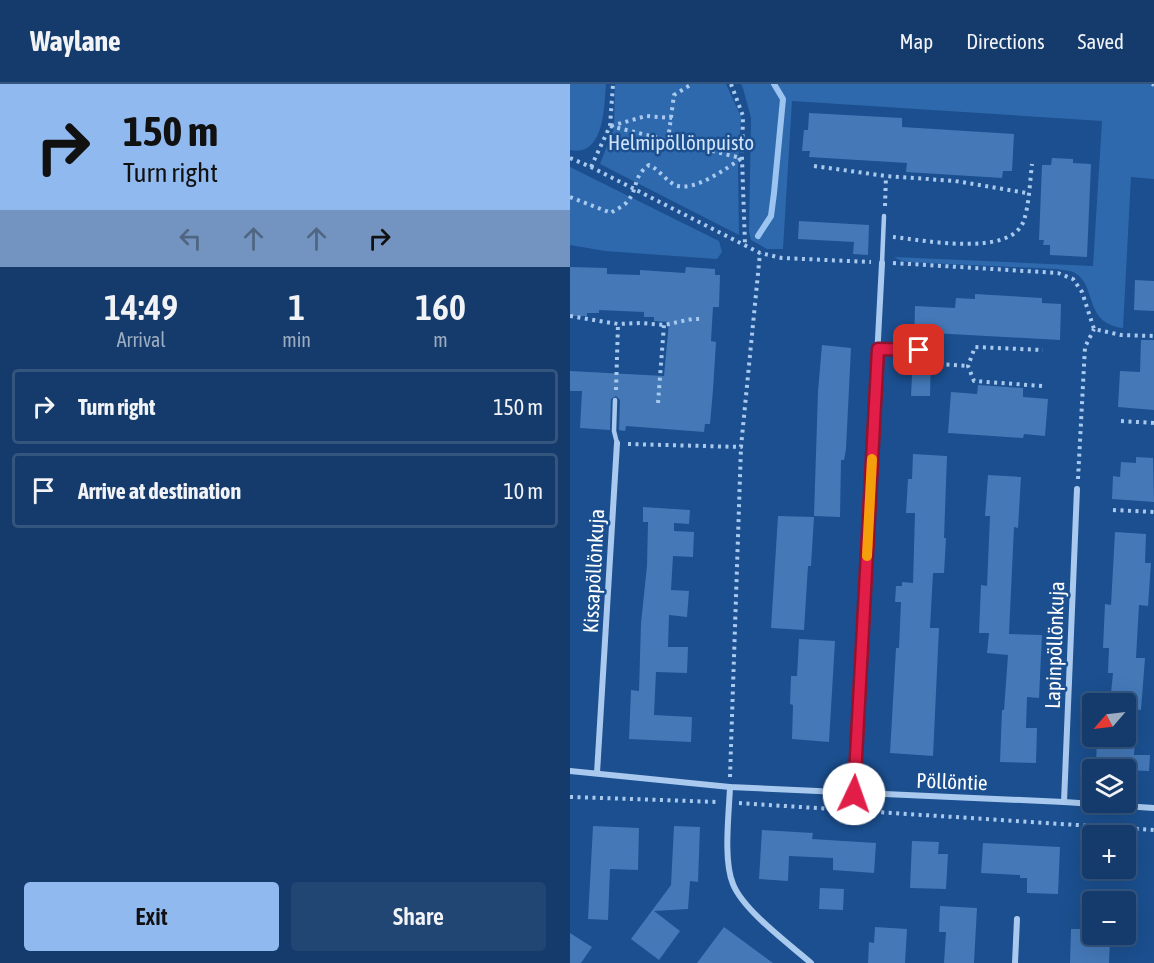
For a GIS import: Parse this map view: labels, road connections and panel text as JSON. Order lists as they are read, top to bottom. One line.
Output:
{"streets":{"street":["Kissapöllönkuja","Lapinpöllönkuja","Pöllöntie"]},"crossings":[["Kissapöllönkuja","Pöllöntie"],["Lapinpöllönkuja","Pöllöntie"]],"parks":["Helmipöllönpuisto"],"north":"bottom left","page":{"header":"Waylane","nav":["Map","Directions","Saved"],"turn":["150 m","Turn right"],"eta":["14:49","Arrival","1","min","160","m"],"list":[{"name":"Turn right","value":"150 m"},{"name":"Arrive at destination","value":"10 m"}],"map_buttons":["+","−"],"buttons":["Exit","Share"]}}
